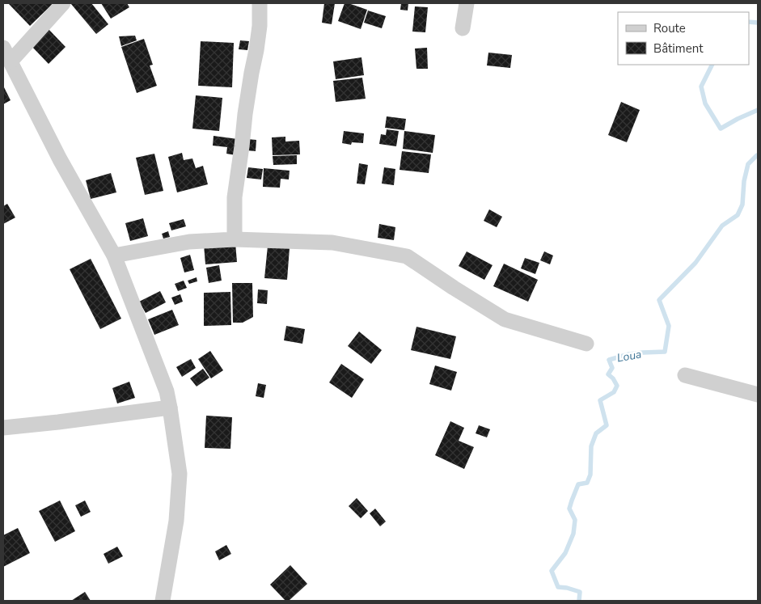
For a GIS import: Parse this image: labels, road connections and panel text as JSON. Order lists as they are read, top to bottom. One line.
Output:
{"water":["Loua"],"legend":["Route","Bâtiment"]}
